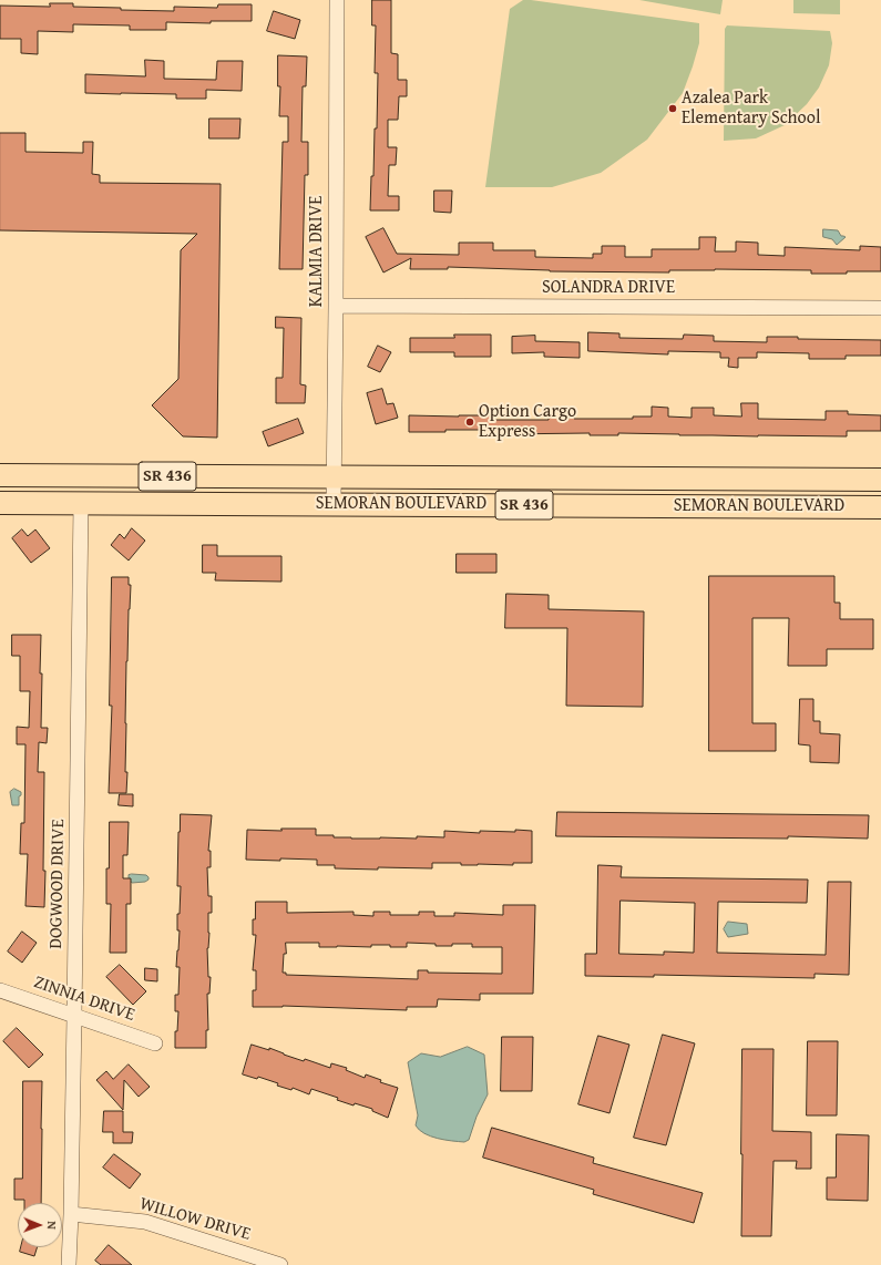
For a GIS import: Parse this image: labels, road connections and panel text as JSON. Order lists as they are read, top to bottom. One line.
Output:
{"streets":{"main road":["SR 436","SEMORAN BOULEVARD"],"street":["KALMIA DRIVE","SOLANDRA DRIVE","DOGWOOD DRIVE","ZINNIA DRIVE","WILLOW DRIVE"]},"crossings":[["KALMIA DRIVE","SOLANDRA DRIVE"],["KALMIA DRIVE","SEMORAN BOULEVARD"],["SEMORAN BOULEVARD","DOGWOOD DRIVE"],["DOGWOOD DRIVE","ZINNIA DRIVE"],["DOGWOOD DRIVE","WILLOW DRIVE"]],"places":["Azalea Park Elementary School","Option Cargo Express"],"north":"right"}
